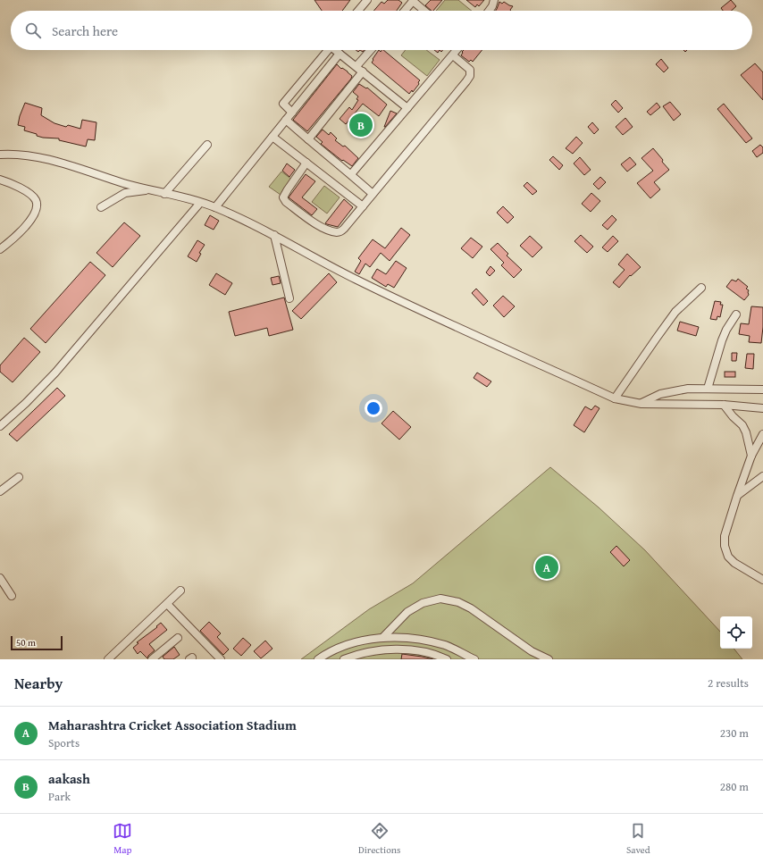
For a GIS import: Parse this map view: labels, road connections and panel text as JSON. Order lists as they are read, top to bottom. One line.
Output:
{"scale_bar":"50 m","page":{"search":"Search here","pins":["B","A"],"scale":"50 m","heading":["Nearby","2 results"],"list":[{"mark":"A","name":"Maharashtra Cricket Association Stadium","note":"Sports","value":"230 m"},{"mark":"B","name":"aakash","note":"Park","value":"280 m"}],"nav":["Map","Directions","Saved"]}}
